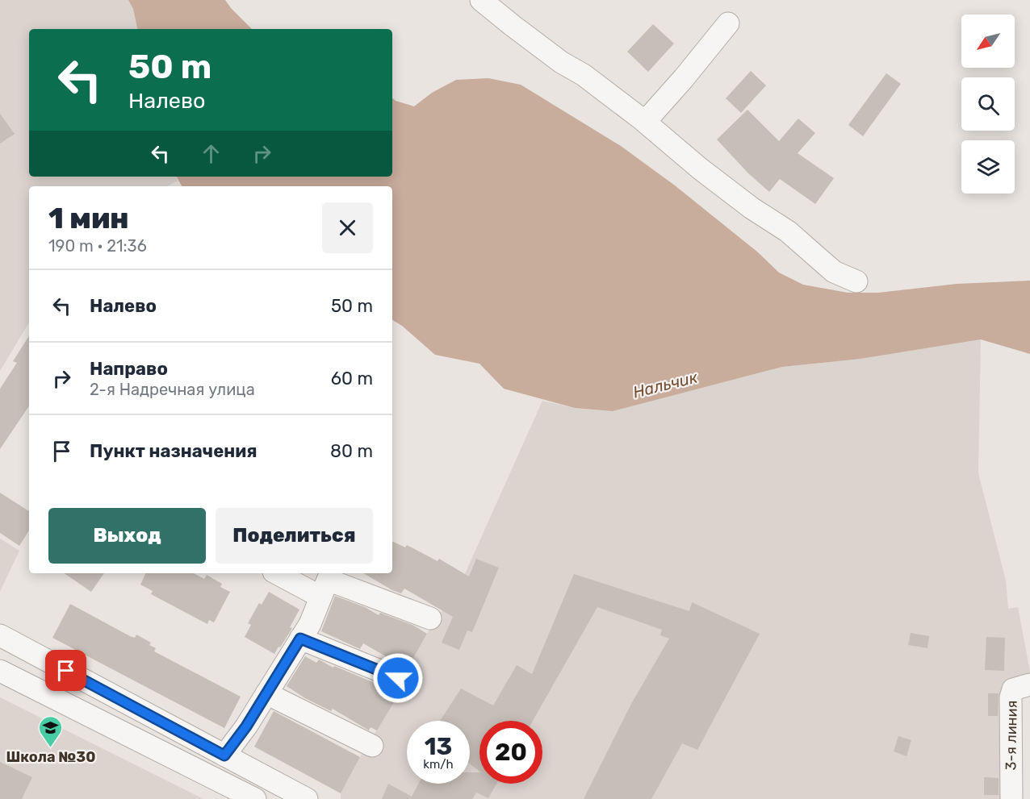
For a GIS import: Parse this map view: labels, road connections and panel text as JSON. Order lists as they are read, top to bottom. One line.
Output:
{"streets":{"street":["3-я линия"]},"water":["Нальчик"],"places":{"school or university":["Школа №30"]},"north":"bottom left","page":{"turn":["50 m","Налево"],"heading":["1 мин","190 m · 21:36"],"list":[{"name":"Налево","value":"50 m"},{"name":"Направо","note":"2-я Надречная улица","value":"60 m"},{"name":"Пункт назначения","value":"80 m"}],"buttons":["Выход","Поделиться"],"speed":"13 km/h","limit":"20"}}
